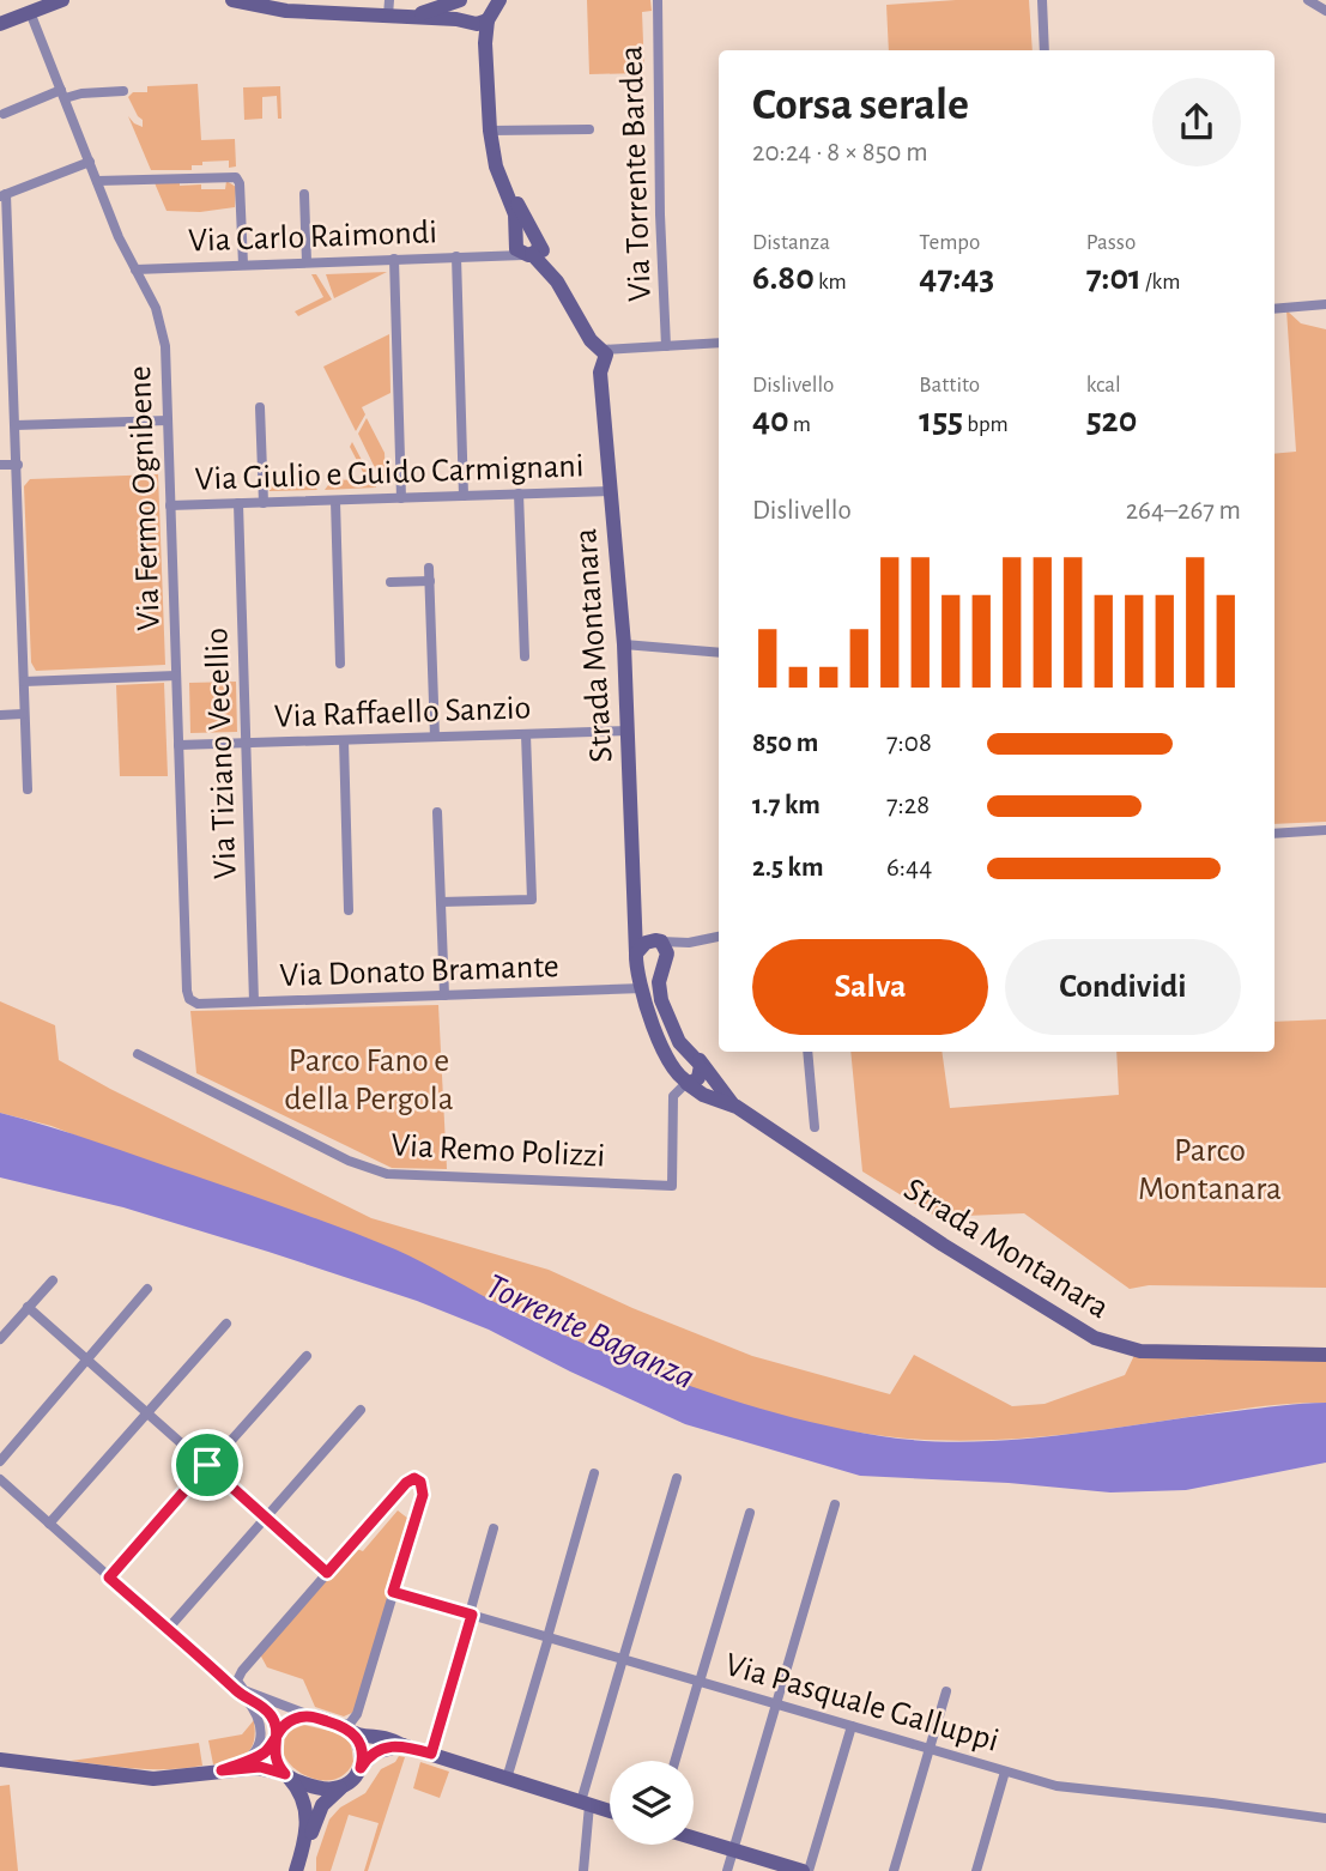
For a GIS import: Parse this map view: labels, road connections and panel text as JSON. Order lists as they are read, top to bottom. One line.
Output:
{"streets":{"street":["Via Torrente Bardea","Via Carlo Raimondi","Via Giulio e Guido Carmignani","Via Fermo Ognibene","Strada Montanara","Via Raffaello Sanzio","Via Tiziano Vecellio","Via Donato Bramante","Via Remo Polizzi","Via Pasquale Galluppi"]},"crossings":[["Via Carlo Raimondi","Via Fermo Ognibene"],["Via Carlo Raimondi","Strada Montanara"],["Via Giulio e Guido Carmignani","Via Fermo Ognibene"],["Via Giulio e Guido Carmignani","Strada Montanara"],["Via Giulio e Guido Carmignani","Via Tiziano Vecellio"],["Via Fermo Ognibene","Via Raffaello Sanzio"],["Via Fermo Ognibene","Via Donato Bramante"],["Strada Montanara","Via Raffaello Sanzio"],["Strada Montanara","Via Donato Bramante"],["Strada Montanara","Via Remo Polizzi"],["Via Raffaello Sanzio","Via Tiziano Vecellio"],["Via Tiziano Vecellio","Via Donato Bramante"]],"water":["Torrente Baganza"],"parks":["Parco Fano e della Pergola","Parco Montanara"],"page":{"heading":["Corsa serale","20:24 · 8 × 850 m"],"stats":[["Distanza","6.80 km"],["Tempo","47:43"],["Passo","7:01 /km"],["Dislivello","40 m"],["Battito","155 bpm"],["kcal","520"]],"chart":["Dislivello","264–267 m"],"list":[{"name":"850 m","note":"7:08"},{"name":"1.7 km","note":"7:28"},{"name":"2.5 km","note":"6:44"}],"buttons":["Salva","Condividi"]}}
